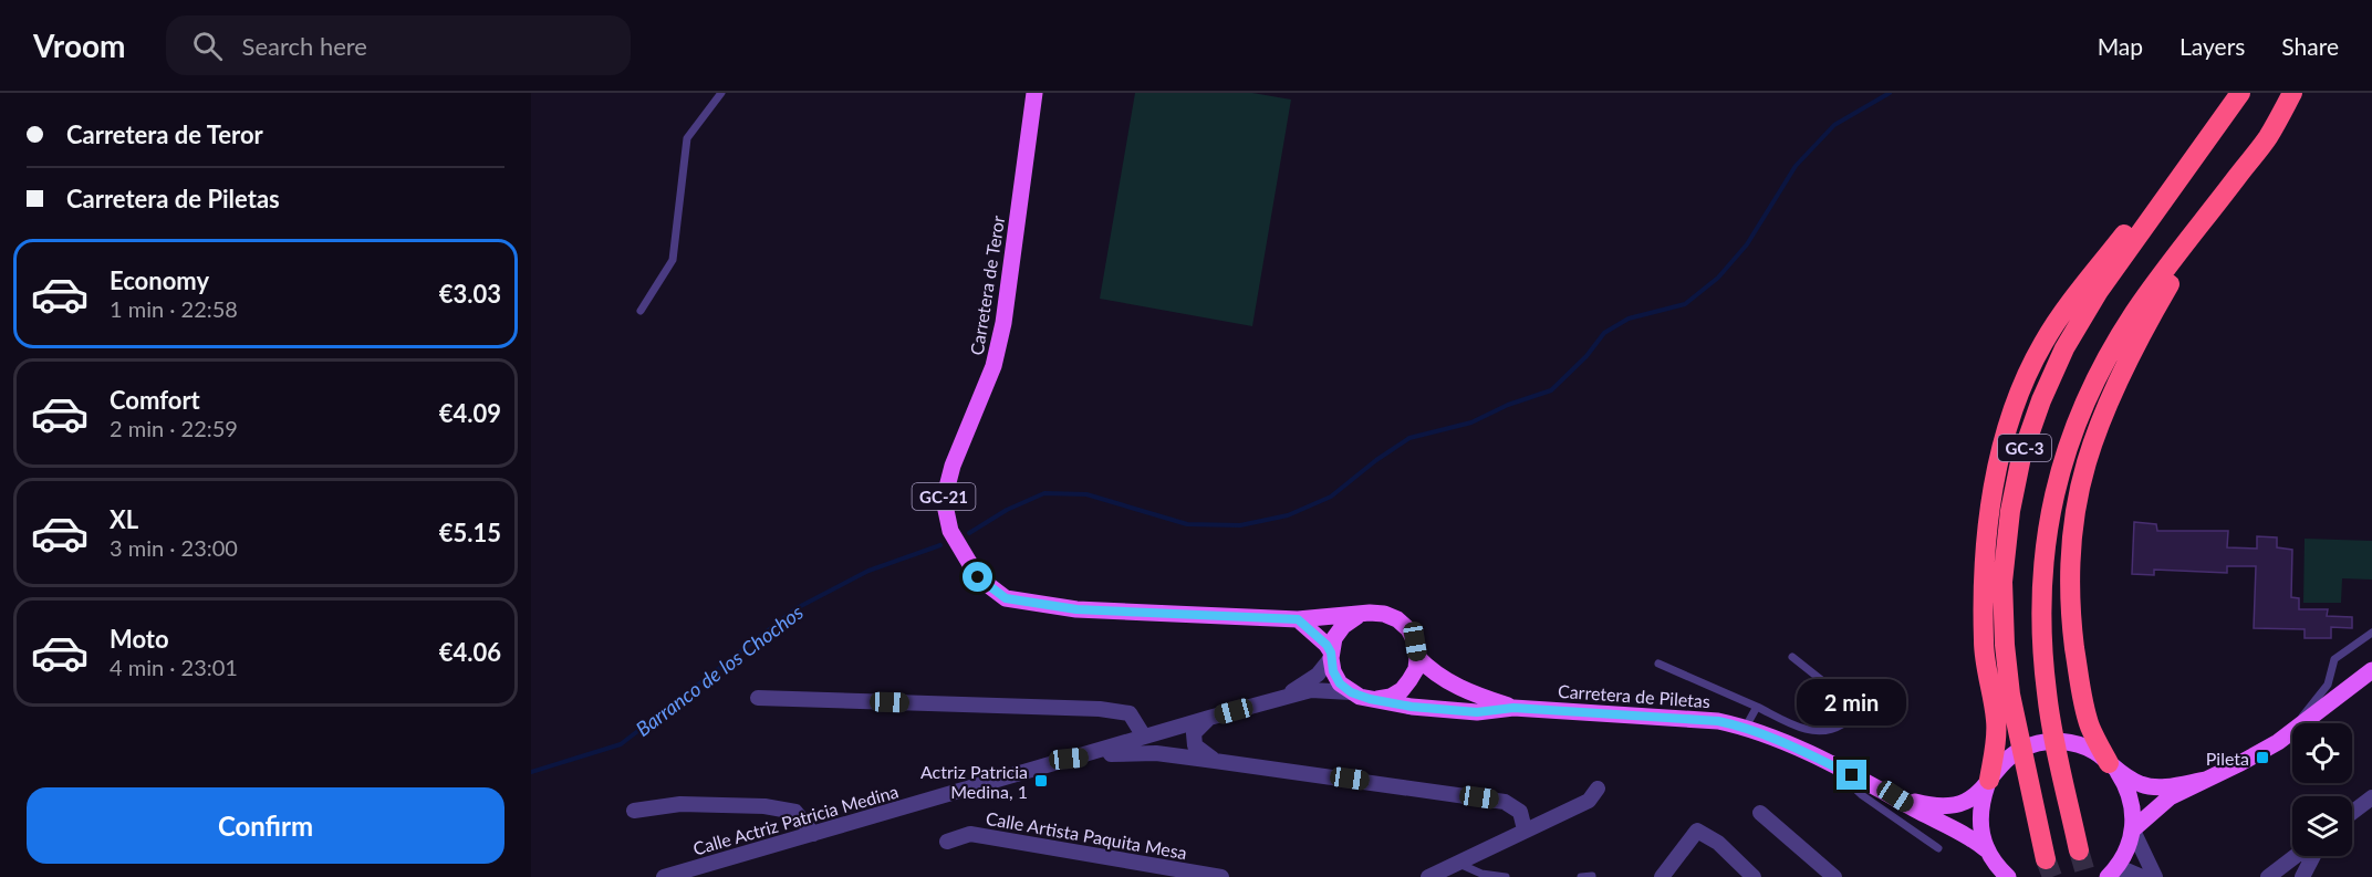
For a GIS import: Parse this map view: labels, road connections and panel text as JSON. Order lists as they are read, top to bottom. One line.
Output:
{"streets":{"highway":["GC-3"],"main road":["Carretera de Teror","GC-21","Carretera de Piletas"],"street":["Calle Actriz Patricia Medina","Calle Artista Paquita Mesa"]},"crossings":[["Carretera de Teror","GC-21"],["GC-21","Carretera de Piletas"],["GC-21","Calle Actriz Patricia Medina"]],"water":["Barranco de los Chochos"],"places":{"transit":["Pileta","Actriz Patricia Medina, 1"]},"page":{"header":"Vroom","search":"Search here","nav":["Map","Layers","Share"],"banner":["Carretera de Teror","Carretera de Piletas"],"list":[{"name":"Economy","note":"1 min · 22:58","value":"€3.03"},{"name":"Comfort","note":"2 min · 22:59","value":"€4.09"},{"name":"XL","note":"3 min · 23:00","value":"€5.15"},{"name":"Moto","note":"4 min · 23:01","value":"€4.06"}],"bubble":"2 min","buttons":"Confirm"}}
